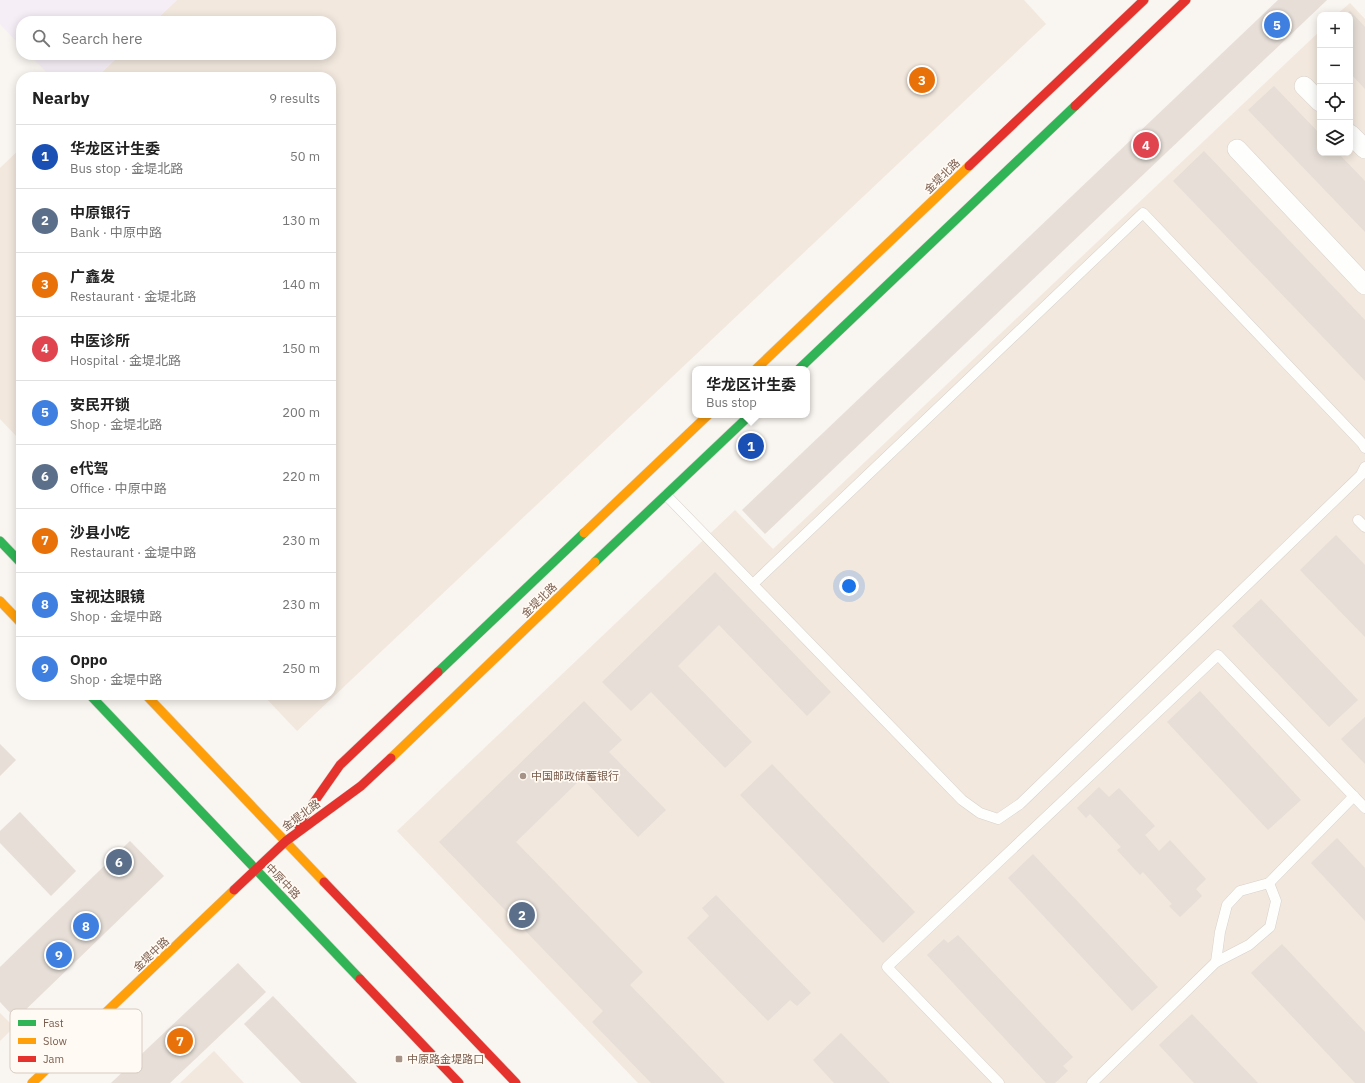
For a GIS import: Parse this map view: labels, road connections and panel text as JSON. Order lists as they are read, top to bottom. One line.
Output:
{"streets":{"street":["金堤北路","中原中路","金堤中路"]},"crossings":[["金堤北路","金堤中路"],["中原中路","金堤中路"]],"places":{"other":["中国邮政储蓄银行"],"transit":["中原路金堤路口"]},"legend":["Fast","Slow","Jam"],"page":{"pins":["5","3","4","1","6","2","8","9","7"],"map_buttons":["+","−"],"search":"Search here","heading":["Nearby","9 results"],"list":[{"mark":"1","name":"华龙区计生委","note":"Bus stop · 金堤北路","value":"50 m"},{"mark":"2","name":"中原银行","note":"Bank · 中原中路","value":"130 m"},{"mark":"3","name":"广鑫发","note":"Restaurant · 金堤北路","value":"140 m"},{"mark":"4","name":"中医诊所","note":"Hospital · 金堤北路","value":"150 m"},{"mark":"5","name":"安民开锁","note":"Shop · 金堤北路","value":"200 m"},{"mark":"6","name":"e代驾","note":"Office · 中原中路","value":"220 m"},{"mark":"7","name":"沙县小吃","note":"Restaurant · 金堤中路","value":"230 m"},{"mark":"8","name":"宝视达眼镜","note":"Shop · 金堤中路","value":"230 m"},{"mark":"9","name":"Oppo","note":"Shop · 金堤中路","value":"250 m"}],"popup":["华龙区计生委","Bus stop"]}}
